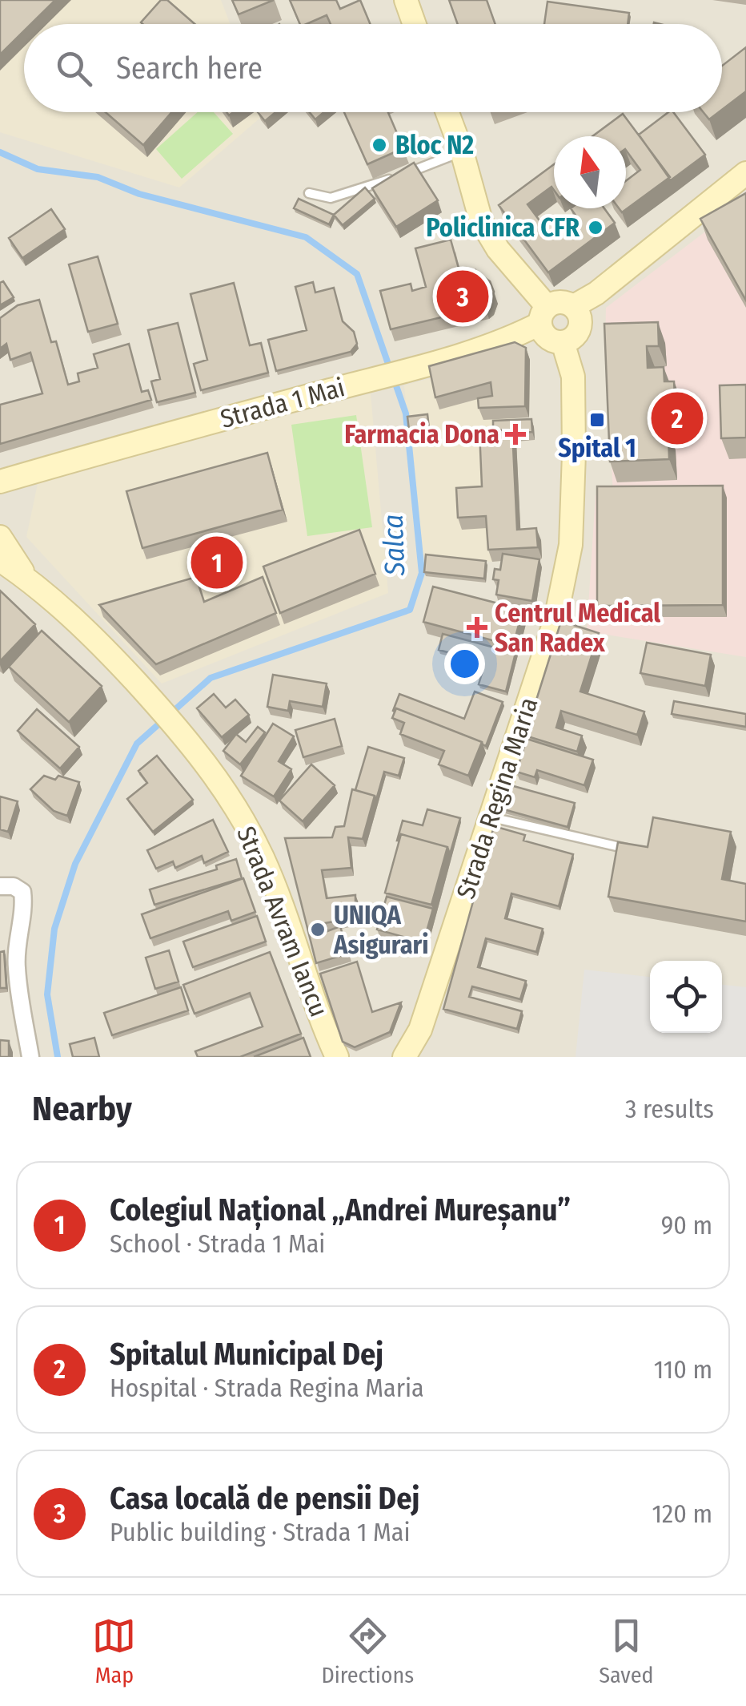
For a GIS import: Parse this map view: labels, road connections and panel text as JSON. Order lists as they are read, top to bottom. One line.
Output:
{"streets":{"main road":["Strada 1 Mai","Strada Regina Maria","Strada Avram Iancu"]},"crossings":[["Strada 1 Mai","Strada Regina Maria"]],"water":["Salca"],"places":{"other":["Bloc N2","Policlinica CFR","UNIQA Asigurari"],"transit":["Spital 1"],"health":["Farmacia Dona","Centrul Medical San Radex"]},"north":"top","page":{"search":"Search here","pins":["3","2","1"],"heading":["Nearby","3 results"],"list":[{"mark":"1","name":"Colegiul Național „Andrei Mureșanu”","note":"School · Strada 1 Mai","value":"90 m"},{"mark":"2","name":"Spitalul Municipal Dej","note":"Hospital · Strada Regina Maria","value":"110 m"},{"mark":"3","name":"Casa locală de pensii Dej","note":"Public building · Strada 1 Mai","value":"120 m"}],"nav":["Map","Directions","Saved"]}}
